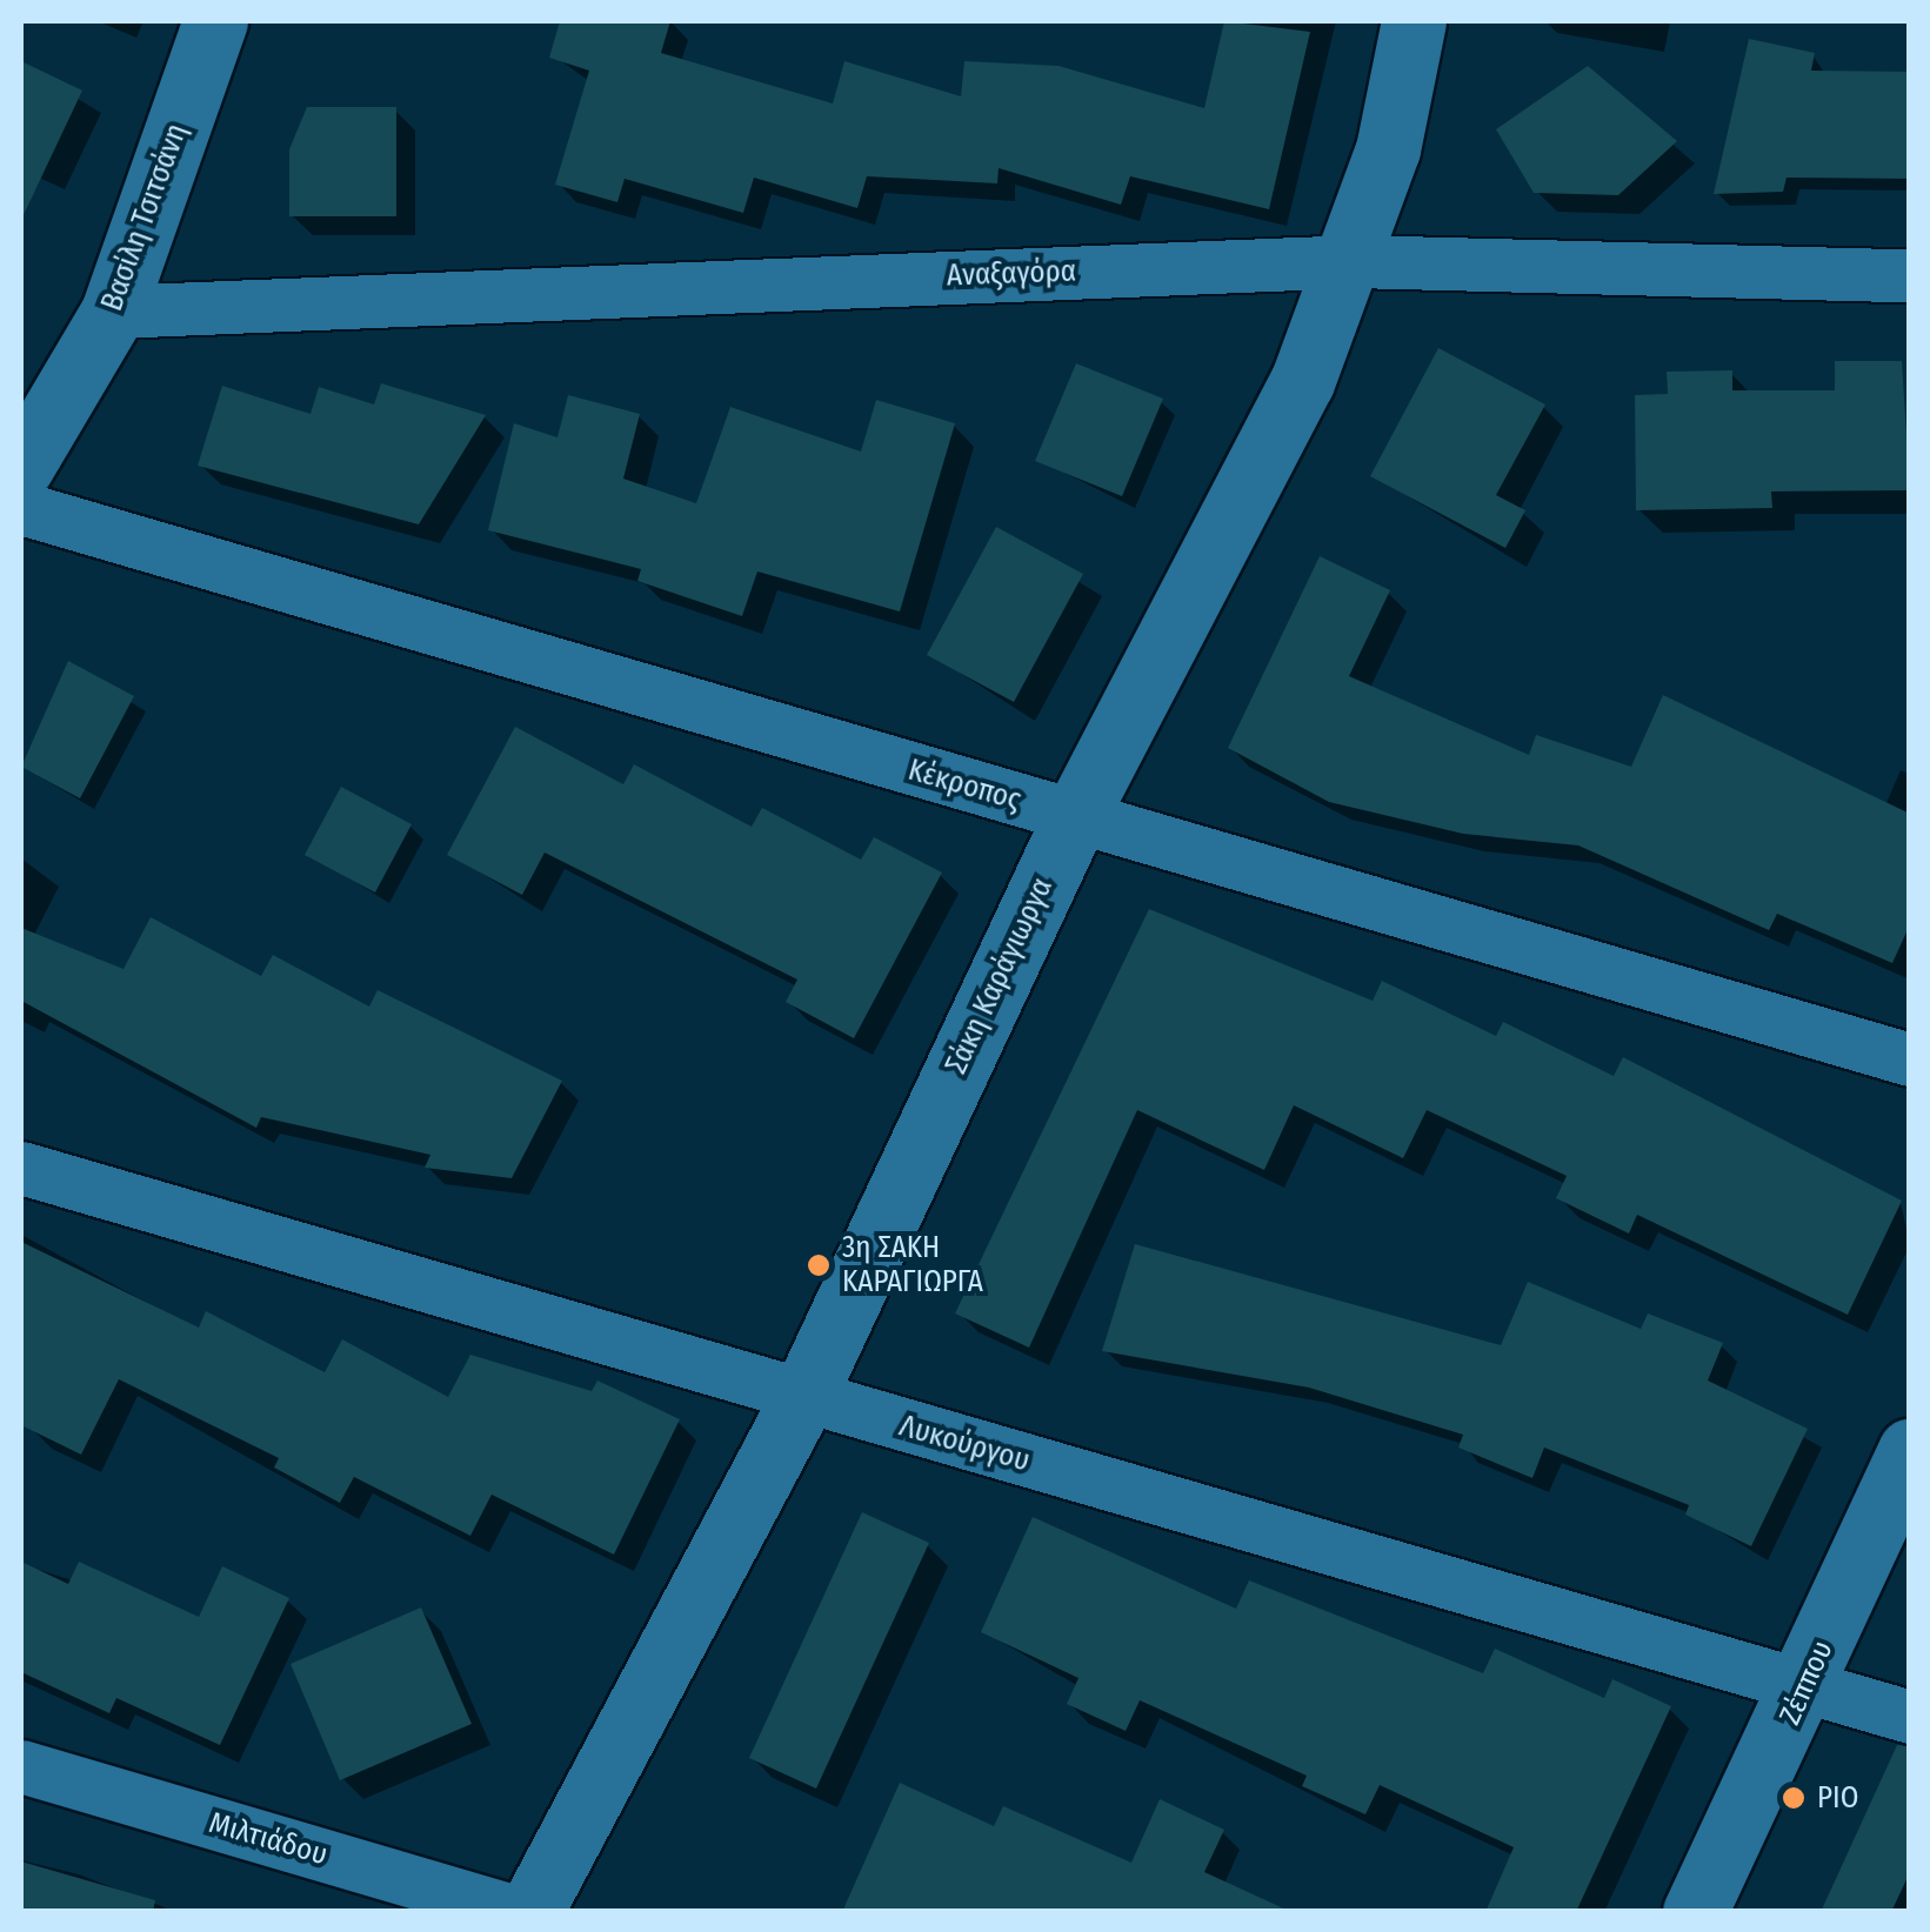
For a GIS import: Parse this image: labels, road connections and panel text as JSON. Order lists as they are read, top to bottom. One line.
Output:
{"streets":{"street":["Βασίλη Τσιτσάνη","Αναξαγόρα","Κέκροπος","Σάκη Καράγιωργα","Λυκούργου","Ζέππου","Μιλτιάδου"]},"crossings":[["Βασίλη Τσιτσάνη","Αναξαγόρα"],["Αναξαγόρα","Σάκη Καράγιωργα"],["Κέκροπος","Σάκη Καράγιωργα"],["Σάκη Καράγιωργα","Λυκούργου"],["Λυκούργου","Ζέππου"]],"places":["3η ΣΑΚΗ ΚΑΡΑΓΙΩΡΓΑ","ΡΙΟ"]}
